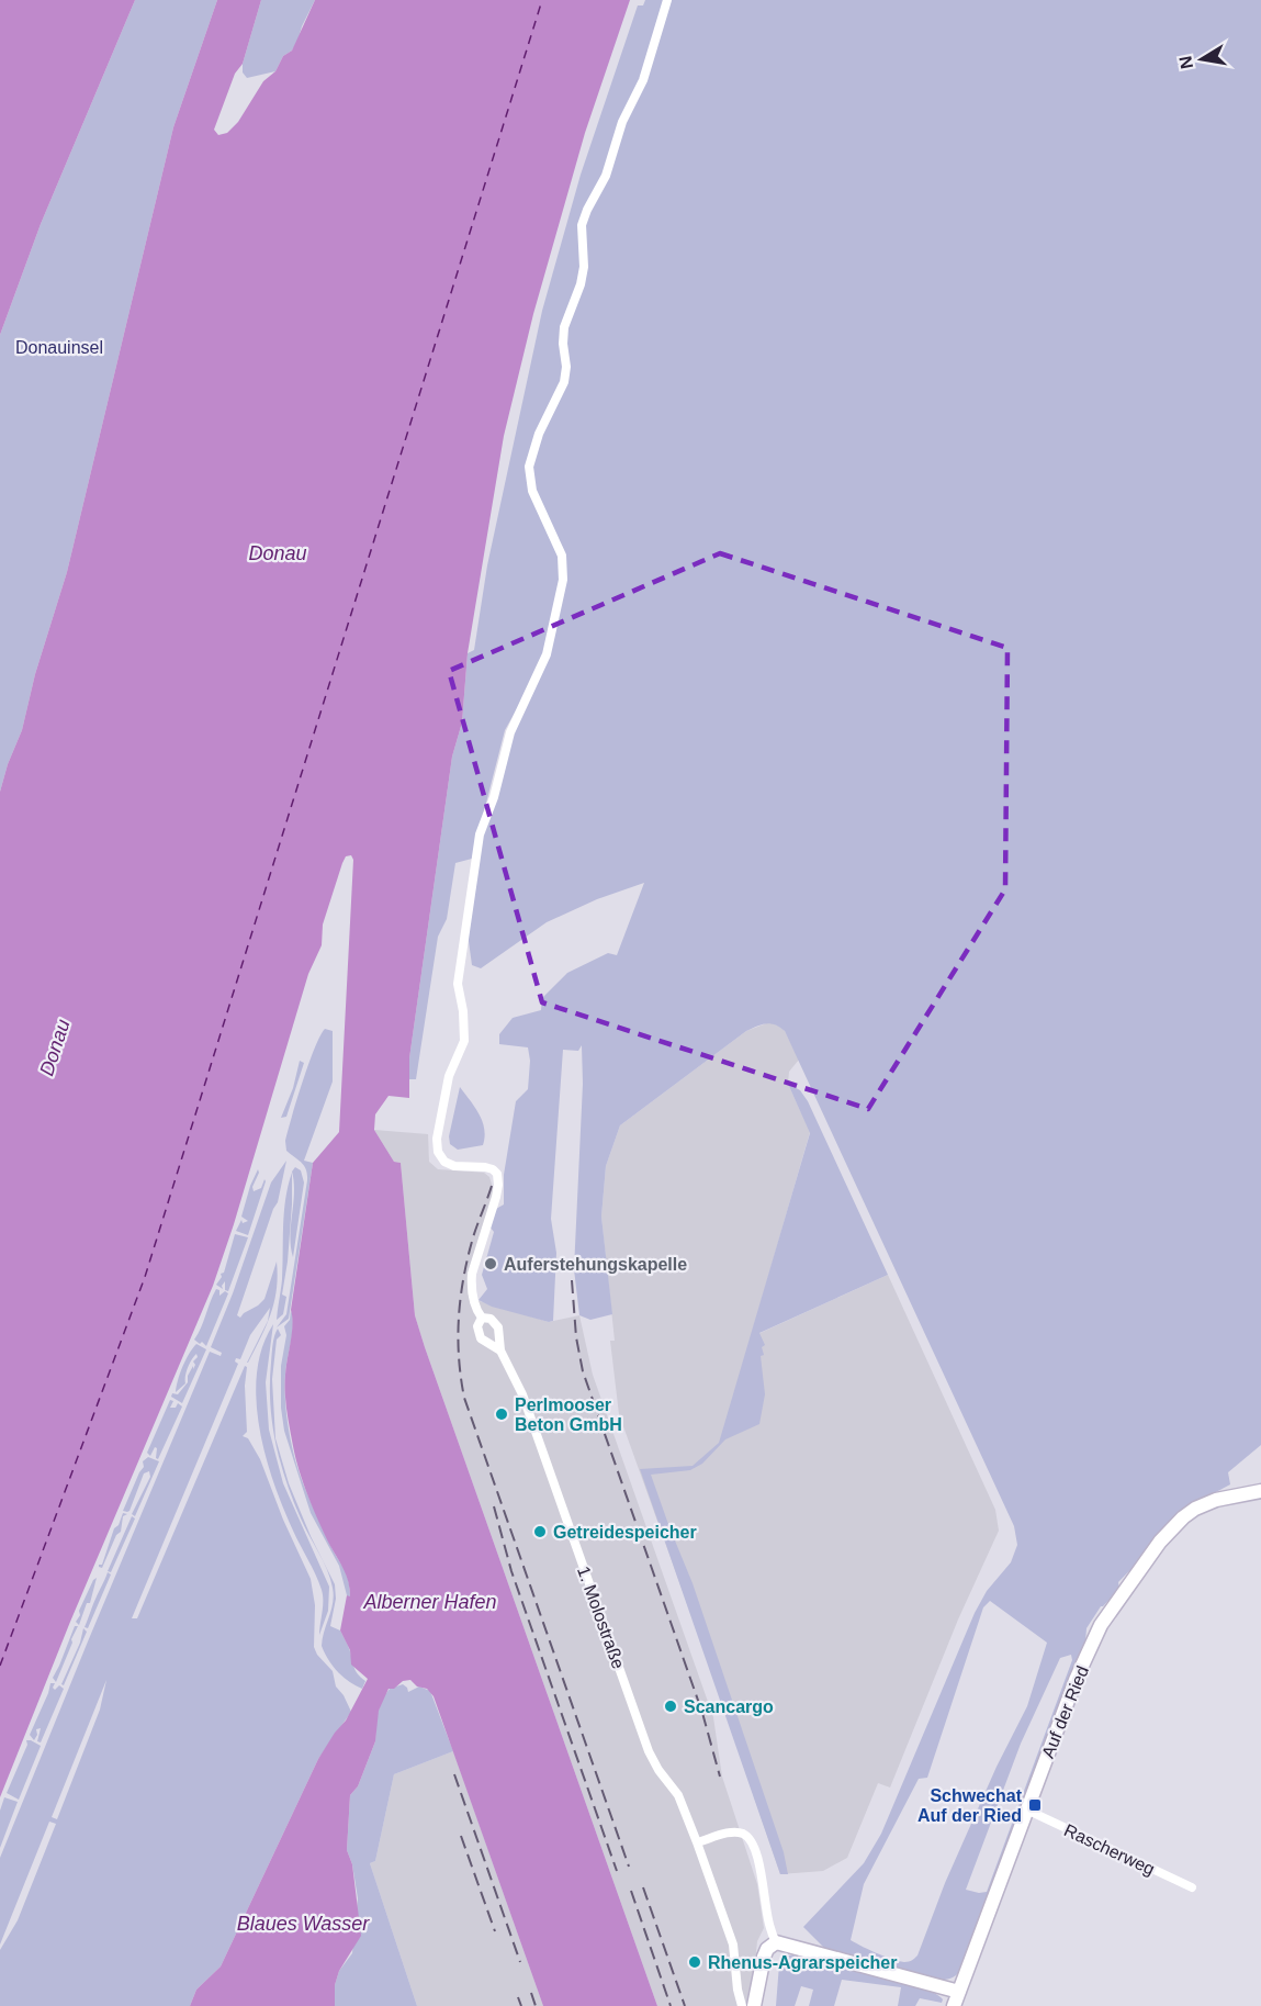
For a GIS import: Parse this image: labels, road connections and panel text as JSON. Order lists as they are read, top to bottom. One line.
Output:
{"streets":{"main road":["Auf der Ried"],"street":["1. Molostraße","Rascherweg"]},"crossings":[["Auf der Ried","Rascherweg"]],"water":["Donau","Alberner Hafen","Blaues Wasser"],"parks":["Donauinsel"],"places":{"other":["Auferstehungskapelle","Perlmooser Beton GmbH","Getreidespeicher","Scancargo","Rhenus-Agrarspeicher"],"transit":["Schwechat Auf der Ried"]},"north":"left"}
